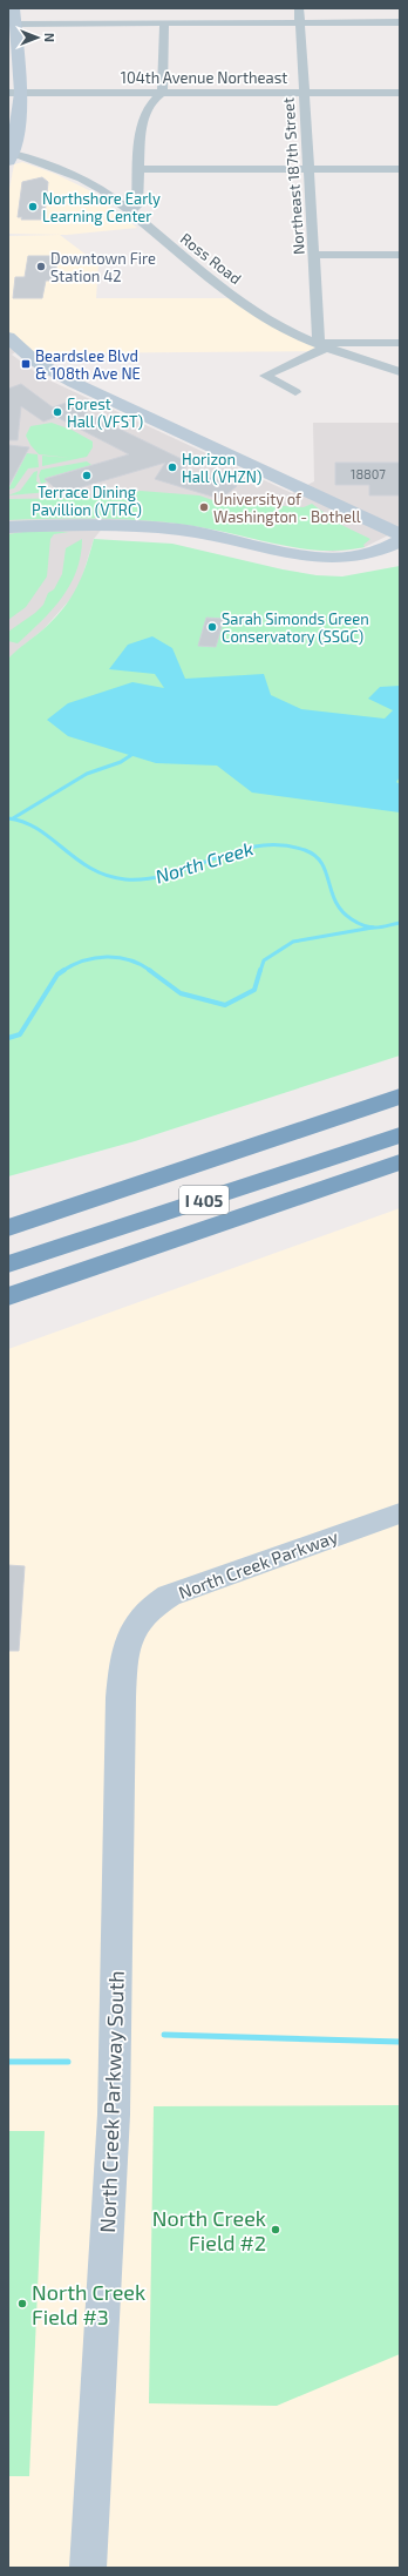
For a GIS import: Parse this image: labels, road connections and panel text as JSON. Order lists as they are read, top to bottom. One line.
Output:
{"streets":{"highway":["I 405"],"street":["104th Avenue Northeast","Northeast 187th Street","Ross Road","North Creek Parkway","North Creek Parkway South"]},"crossings":[["104th Avenue Northeast","Northeast 187th Street"],["Northeast 187th Street","Ross Road"],["North Creek Parkway","North Creek Parkway South"]],"water":["North Creek"],"places":{"other":["Northshore Early Learning Center","Downtown Fire Station 42","Forest Hall (VFST)","Horizon Hall (VHZN)","Terrace Dining Pavillion (VTRC)","University of Washington - Bothell","Sarah Simonds Green Conservatory (SSGC)","North Creek Field #2","North Creek Field #3"],"transit":["Beardslee Blvd & 108th Ave NE"]},"house_numbers":["18807"],"north":"right"}
